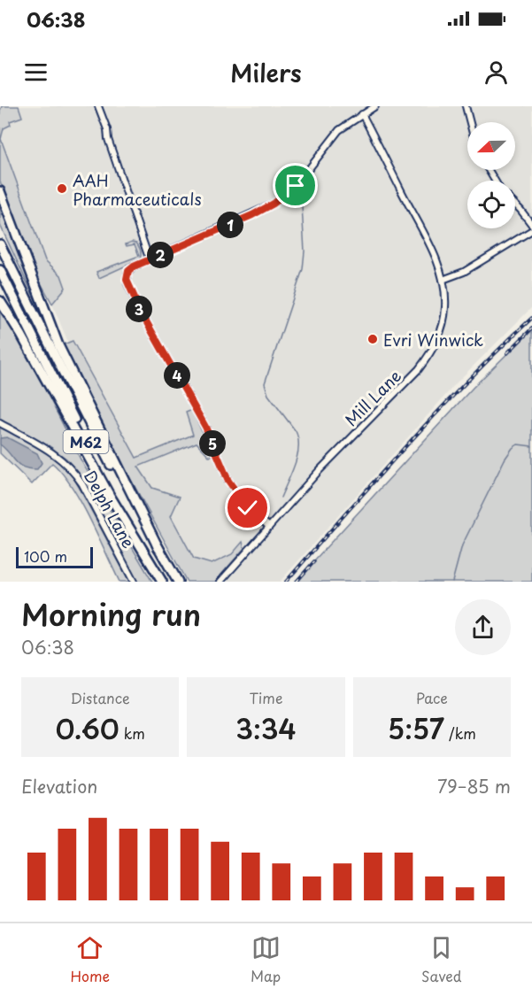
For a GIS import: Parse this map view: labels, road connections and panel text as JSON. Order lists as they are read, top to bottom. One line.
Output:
{"streets":{"highway":["M62"],"street":["Mill Lane","Delph Lane"]},"places":["AAH Pharmaceuticals","Evri Winwick"],"scale_bar":"100 m","north":"left","page":{"status":"06:38","header":"Milers","pins":["1","2","3","4","5"],"scale":"100 m","heading":["Morning run","06:38"],"stats":[["Distance","0.60 km"],["Time","3:34"],["Pace","5:57 /km"]],"chart":["Elevation","79–85 m"],"tabs":["Home","Map","Saved"]}}
